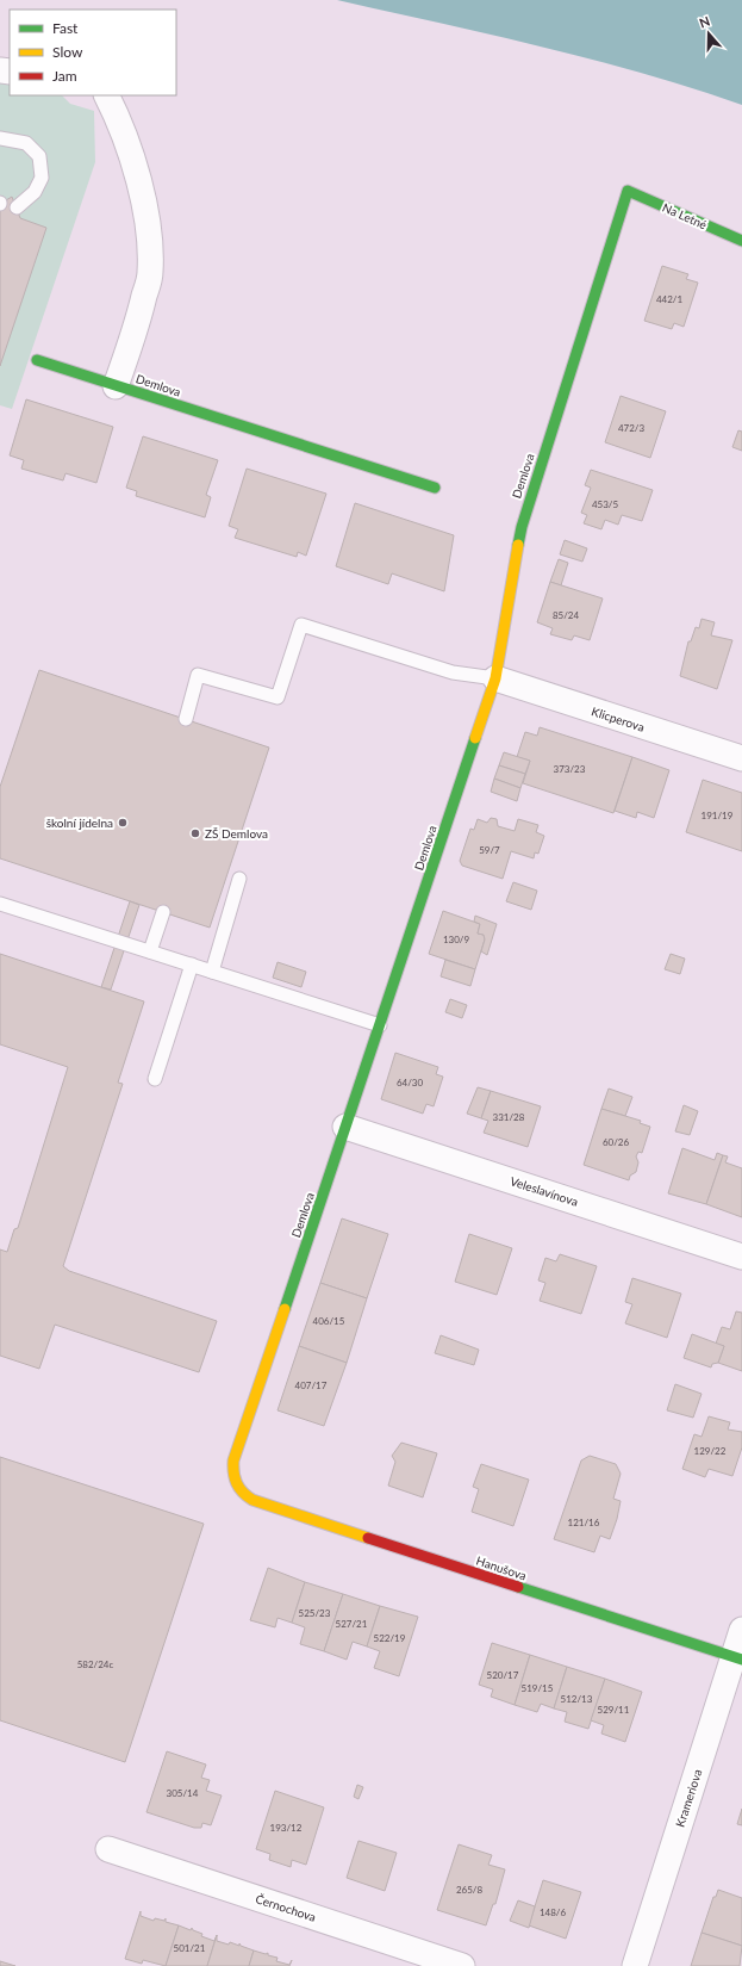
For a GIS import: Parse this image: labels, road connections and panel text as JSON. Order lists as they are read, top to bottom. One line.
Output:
{"streets":{"street":["Na Letné","Demlova","Klicperova","Veleslavínova","Hanušova","Krameriova","Černochova"]},"crossings":[["Na Letné","Demlova"],["Demlova","Klicperova"],["Demlova","Veleslavínova"],["Demlova","Hanušova"],["Hanušova","Krameriova"]],"places":["školní jídelna","ZŠ Demlova"],"house_numbers":["442/1","472/3","453/5","85/24","373/23","191/19","59/7","130/9","64/30","331/28","60/26","406/15","407/17","129/22","121/16","525/23","527/21","522/19","582/24c","520/17","519/15","512/13","529/11","305/14","193/12","265/8","148/6","501/21"],"legend":["Fast","Slow","Jam"],"north":"top"}
